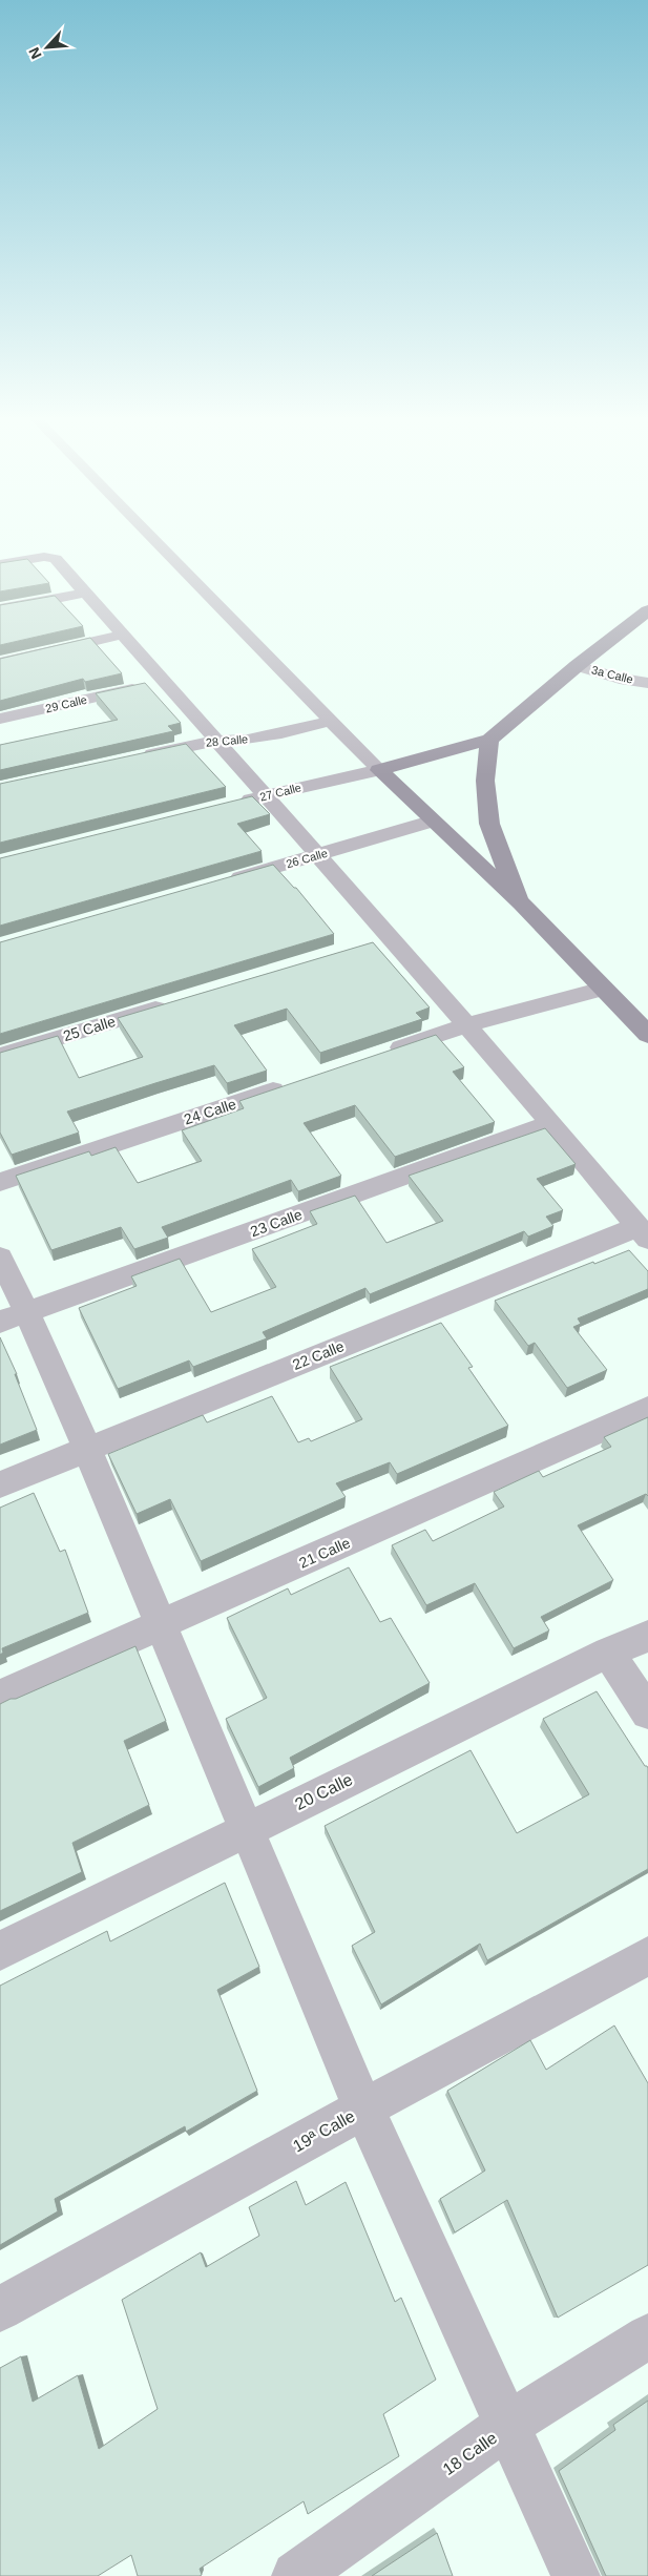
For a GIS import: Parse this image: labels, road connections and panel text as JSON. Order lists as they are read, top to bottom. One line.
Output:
{"streets":{"street":["3a Calle","29 Calle","28 Calle","27 Calle","26 Calle","25 Calle","24 Calle","23 Calle","22 Calle","21 Calle","20 Calle","19ª Calle","18 Calle"]},"north":"bottom left"}
